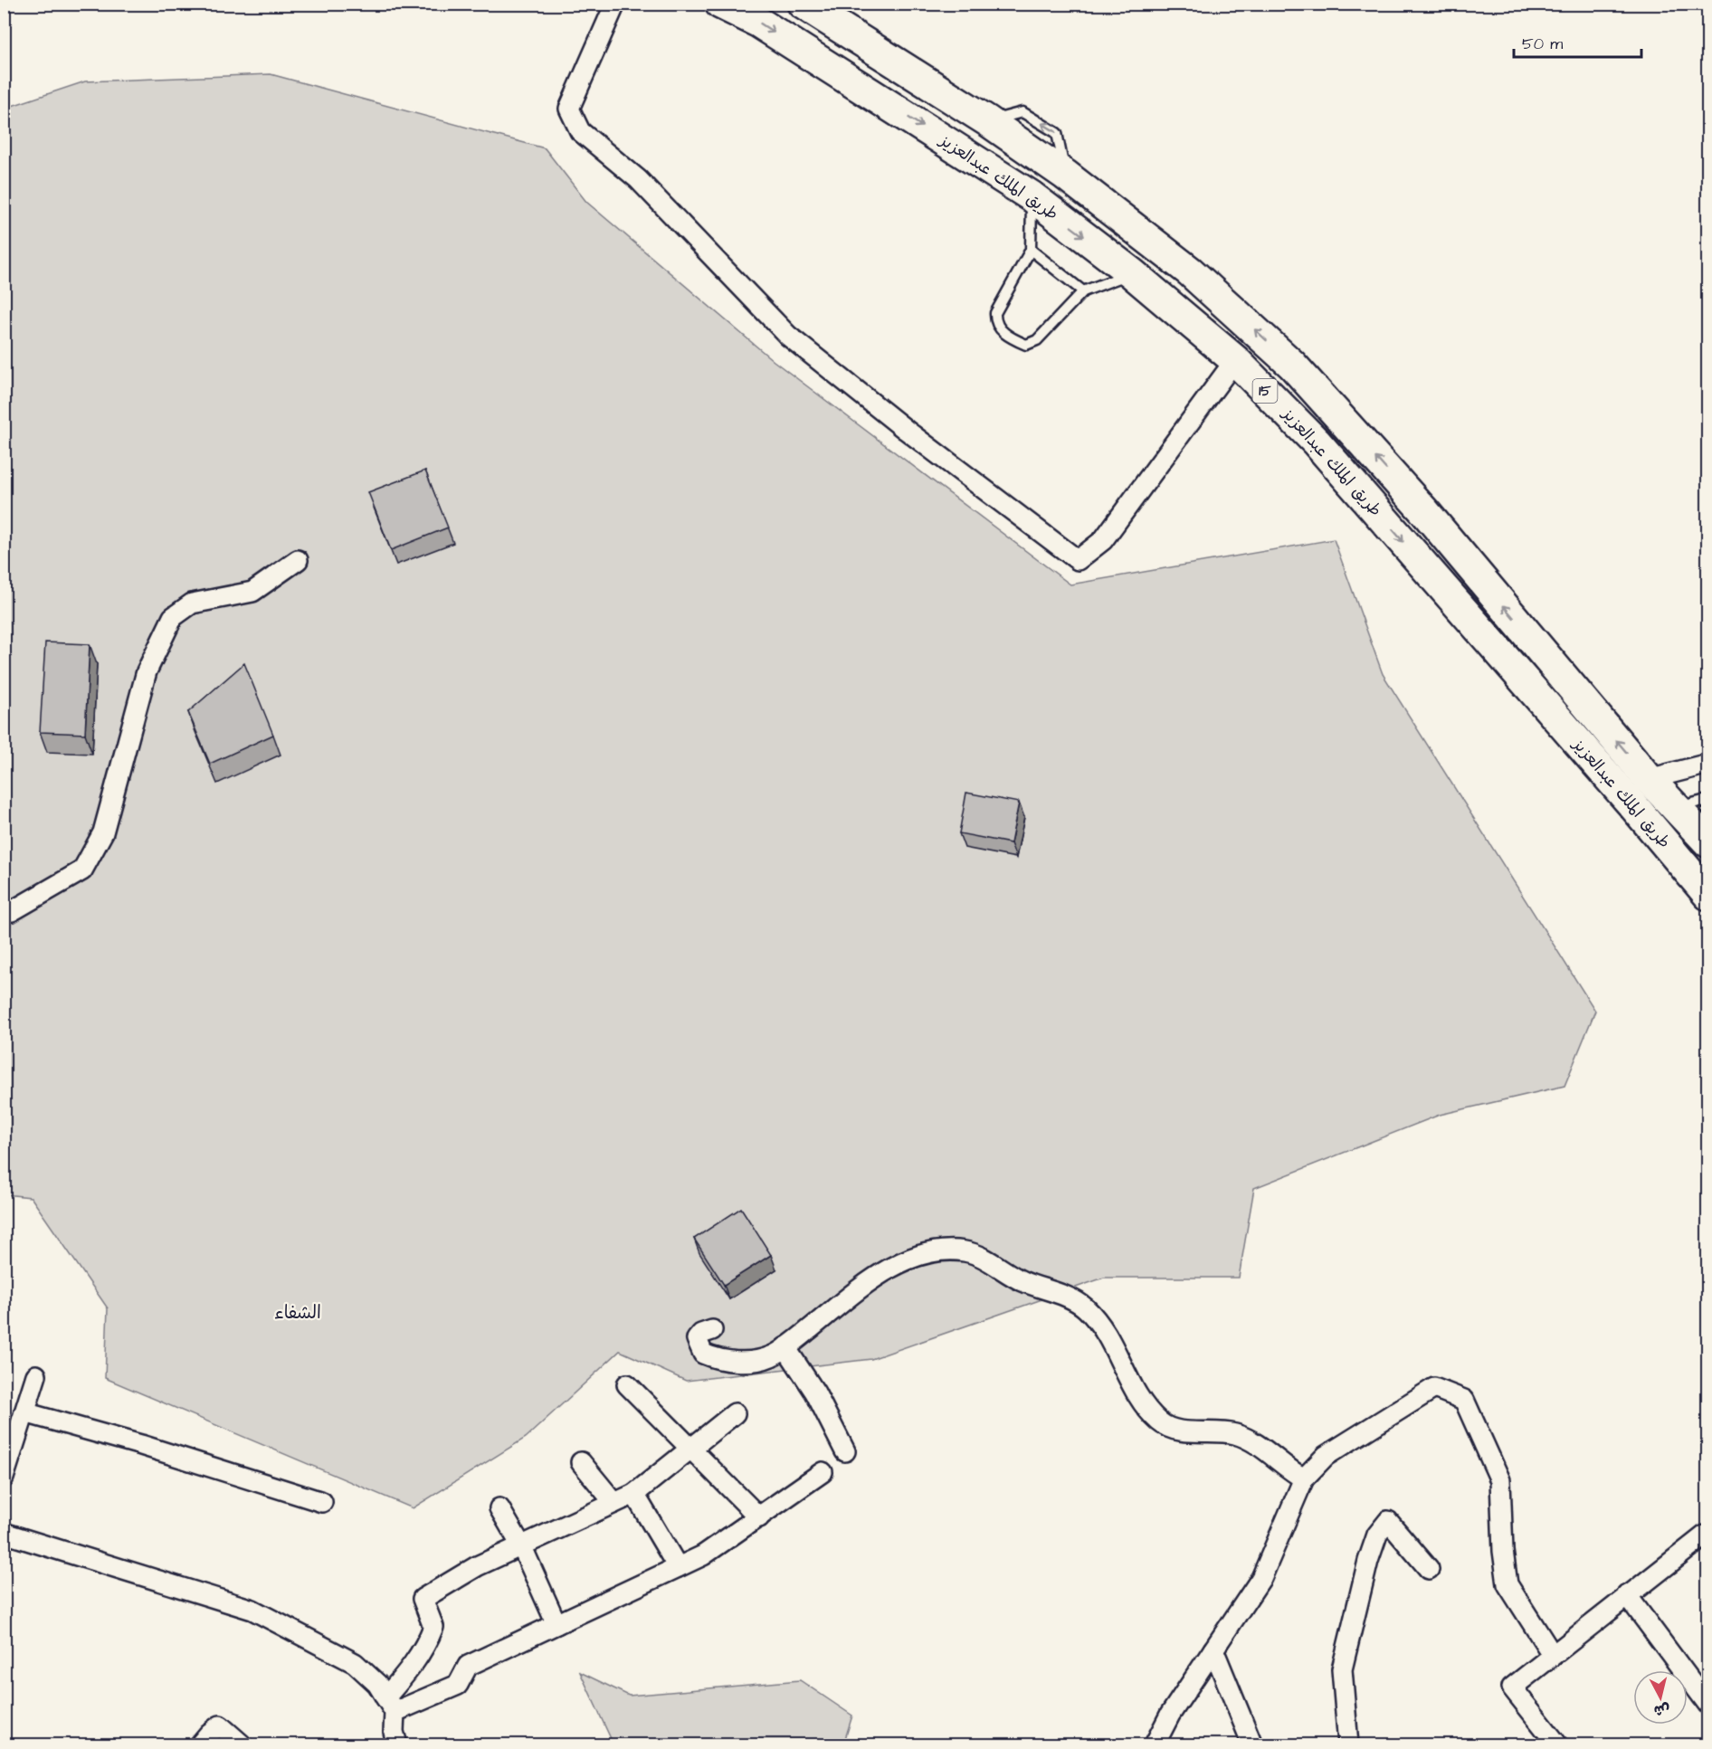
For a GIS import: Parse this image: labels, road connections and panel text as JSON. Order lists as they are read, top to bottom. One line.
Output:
{"streets":{"highway":["طريق الملك عبدالعزيز","15"]},"districts":["الشفاء"],"scale_bar":"50 m","north":"bottom"}
